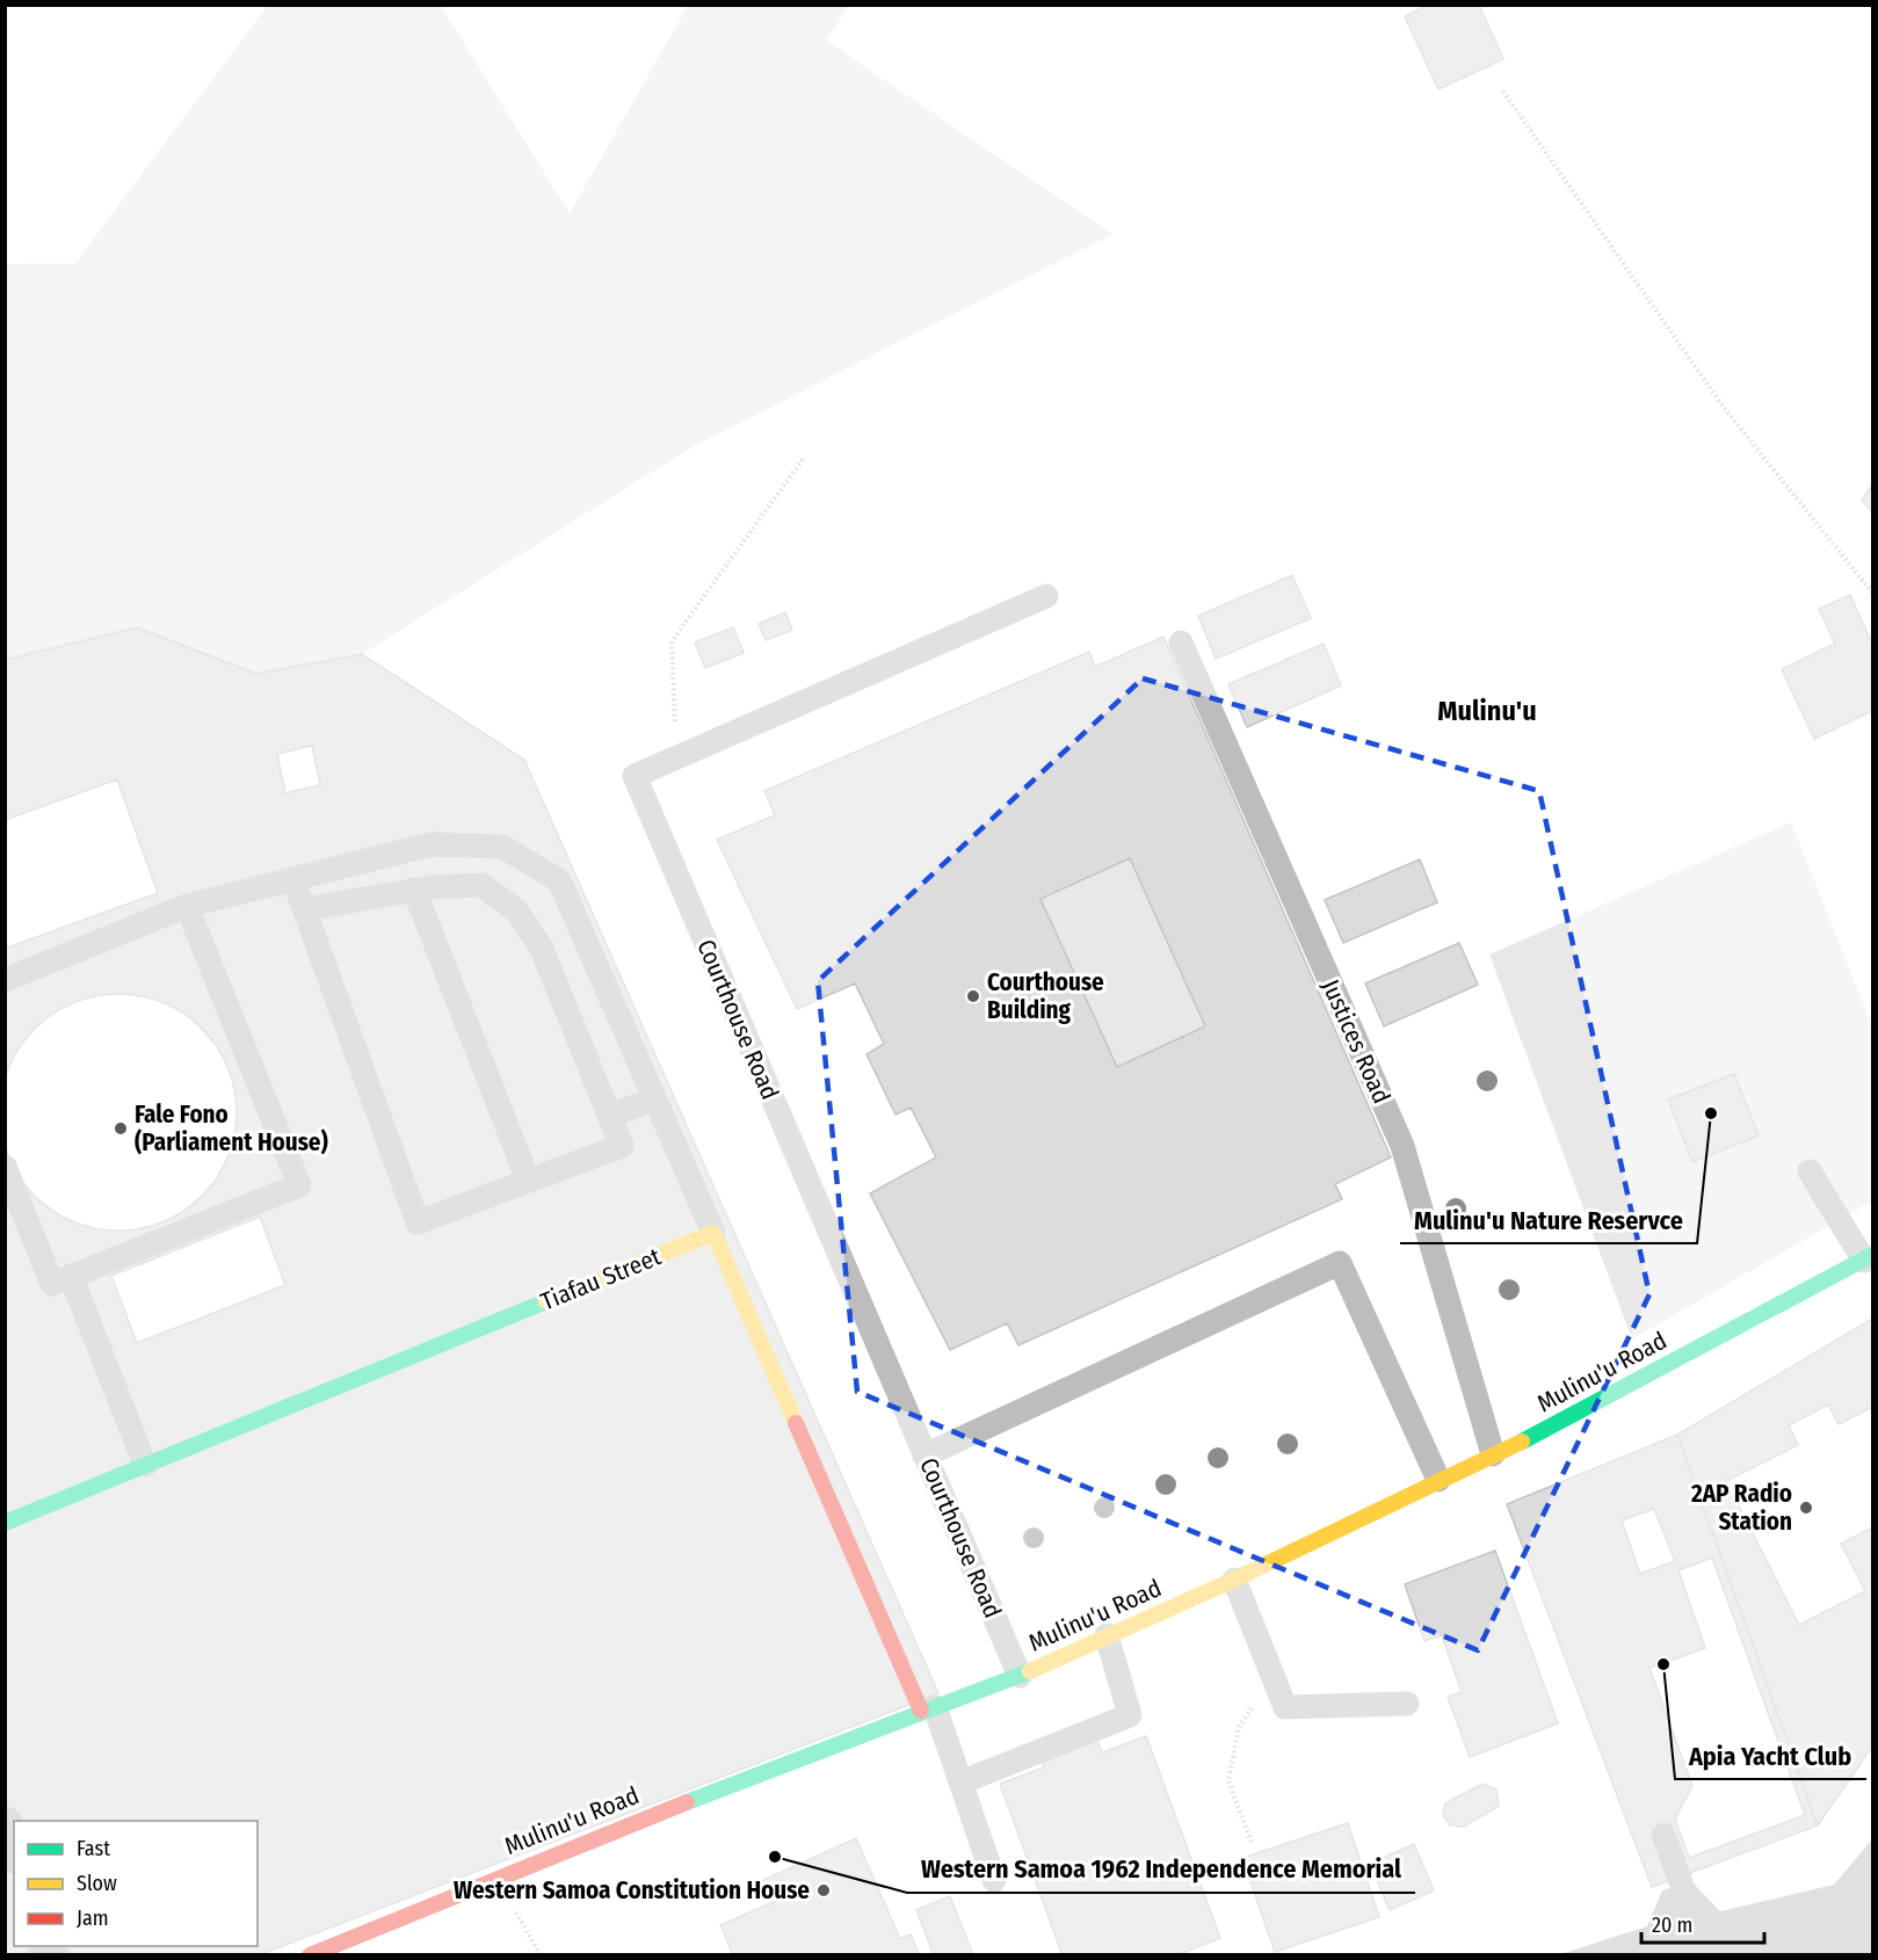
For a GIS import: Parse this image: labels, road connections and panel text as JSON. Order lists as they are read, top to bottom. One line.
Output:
{"streets":{"main road":["Tiafau Street","Mulinu'u Road"],"lane":["Courthouse Road","Justices Road"]},"crossings":[["Courthouse Road","Mulinu'u Road"],["Justices Road","Mulinu'u Road"]],"districts":["Mulinu'u"],"places":["Courthouse Building","Mulinu'u Nature Reservce","Fale Fono (Parliament House)","2AP Radio Station","Apia Yacht Club","Western Samoa 1962 Independence Memorial","Western Samoa Constitution House"],"legend":["Fast","Slow","Jam"],"scale_bar":"20 m"}
